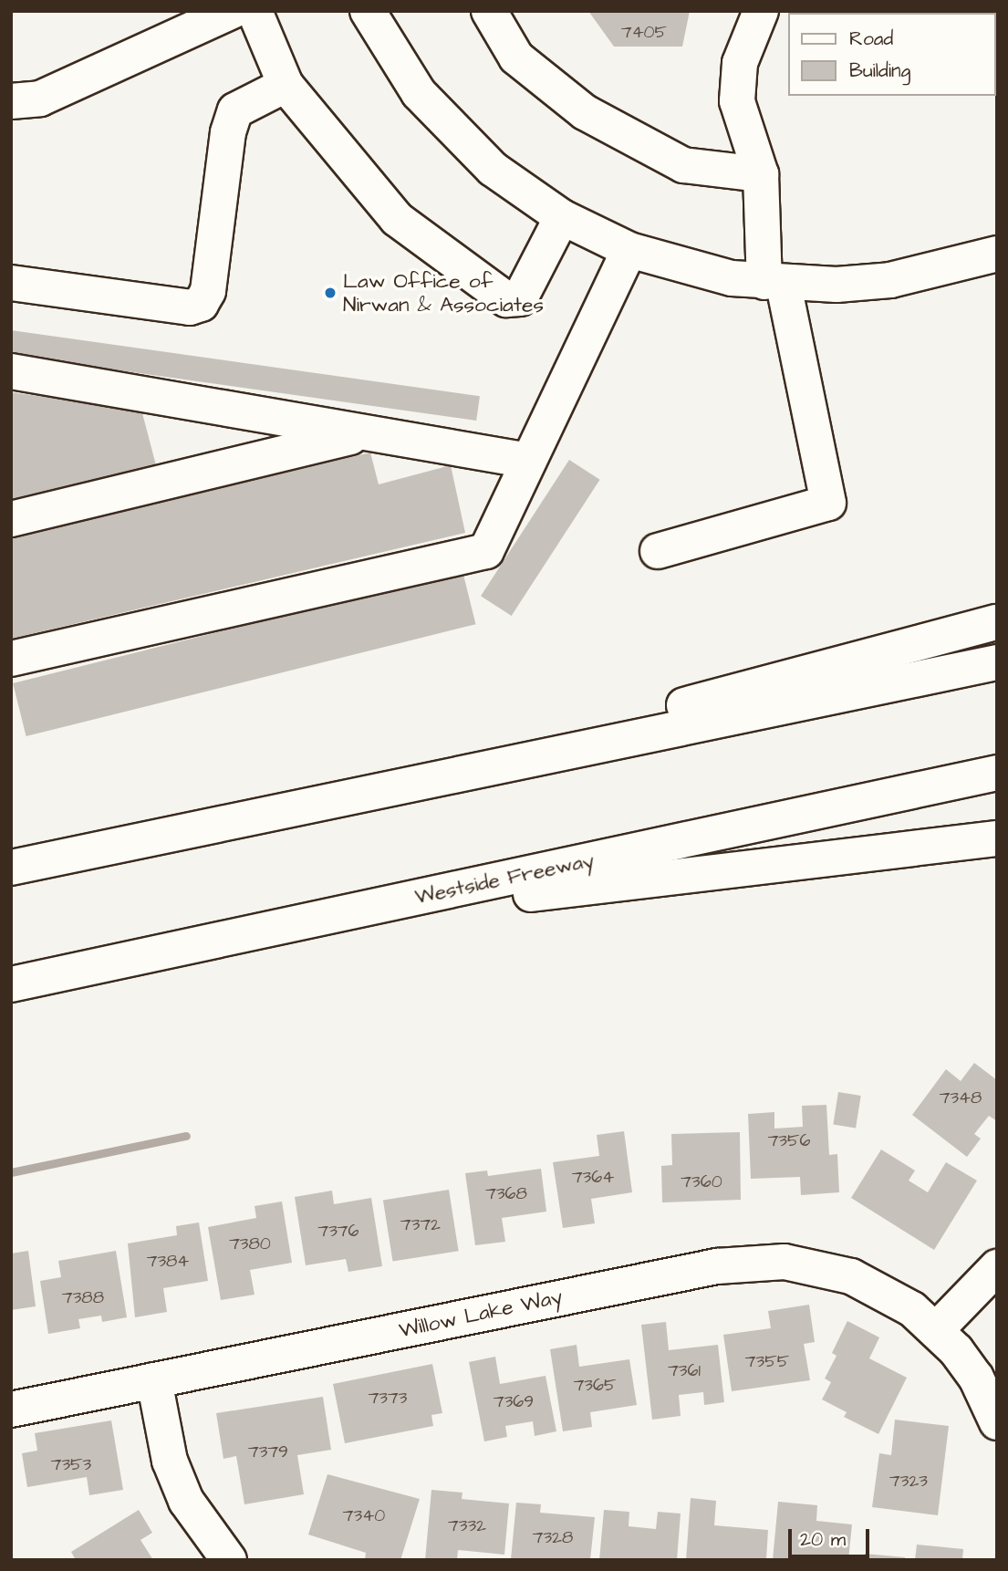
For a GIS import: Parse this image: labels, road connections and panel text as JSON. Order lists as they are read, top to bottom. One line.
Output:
{"streets":{"main road":["Westside Freeway","Willow Lake Way"]},"places":["Law Office of Nirwan & Associates"],"house_numbers":["7405","7348","7356","7364","7360","7368","7372","7376","7380","7384","7388","7355","7361","7365","7373","7369","7379","7353","7323","7340","7332","7328"],"legend":["Road","Building"],"scale_bar":"20 m"}
